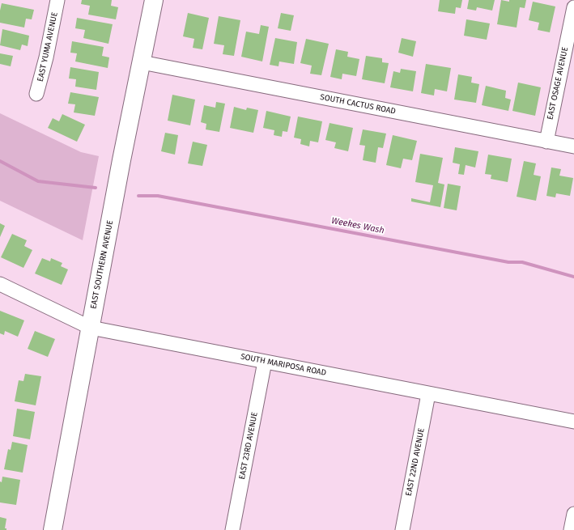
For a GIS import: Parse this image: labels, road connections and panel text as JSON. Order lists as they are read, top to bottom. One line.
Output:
{"streets":{"main road":["EAST SOUTHERN AVENUE"],"street":["EAST YUMA AVENUE","EAST OSAGE AVENUE","SOUTH CACTUS ROAD","SOUTH MARIPOSA ROAD","EAST 23RD AVENUE","EAST 22ND AVENUE"]},"crossings":[["EAST OSAGE AVENUE","SOUTH CACTUS ROAD"],["SOUTH CACTUS ROAD","EAST SOUTHERN AVENUE"],["EAST SOUTHERN AVENUE","SOUTH MARIPOSA ROAD"],["SOUTH MARIPOSA ROAD","EAST 23RD AVENUE"],["SOUTH MARIPOSA ROAD","EAST 22ND AVENUE"]],"water":["Weekes Wash"]}
